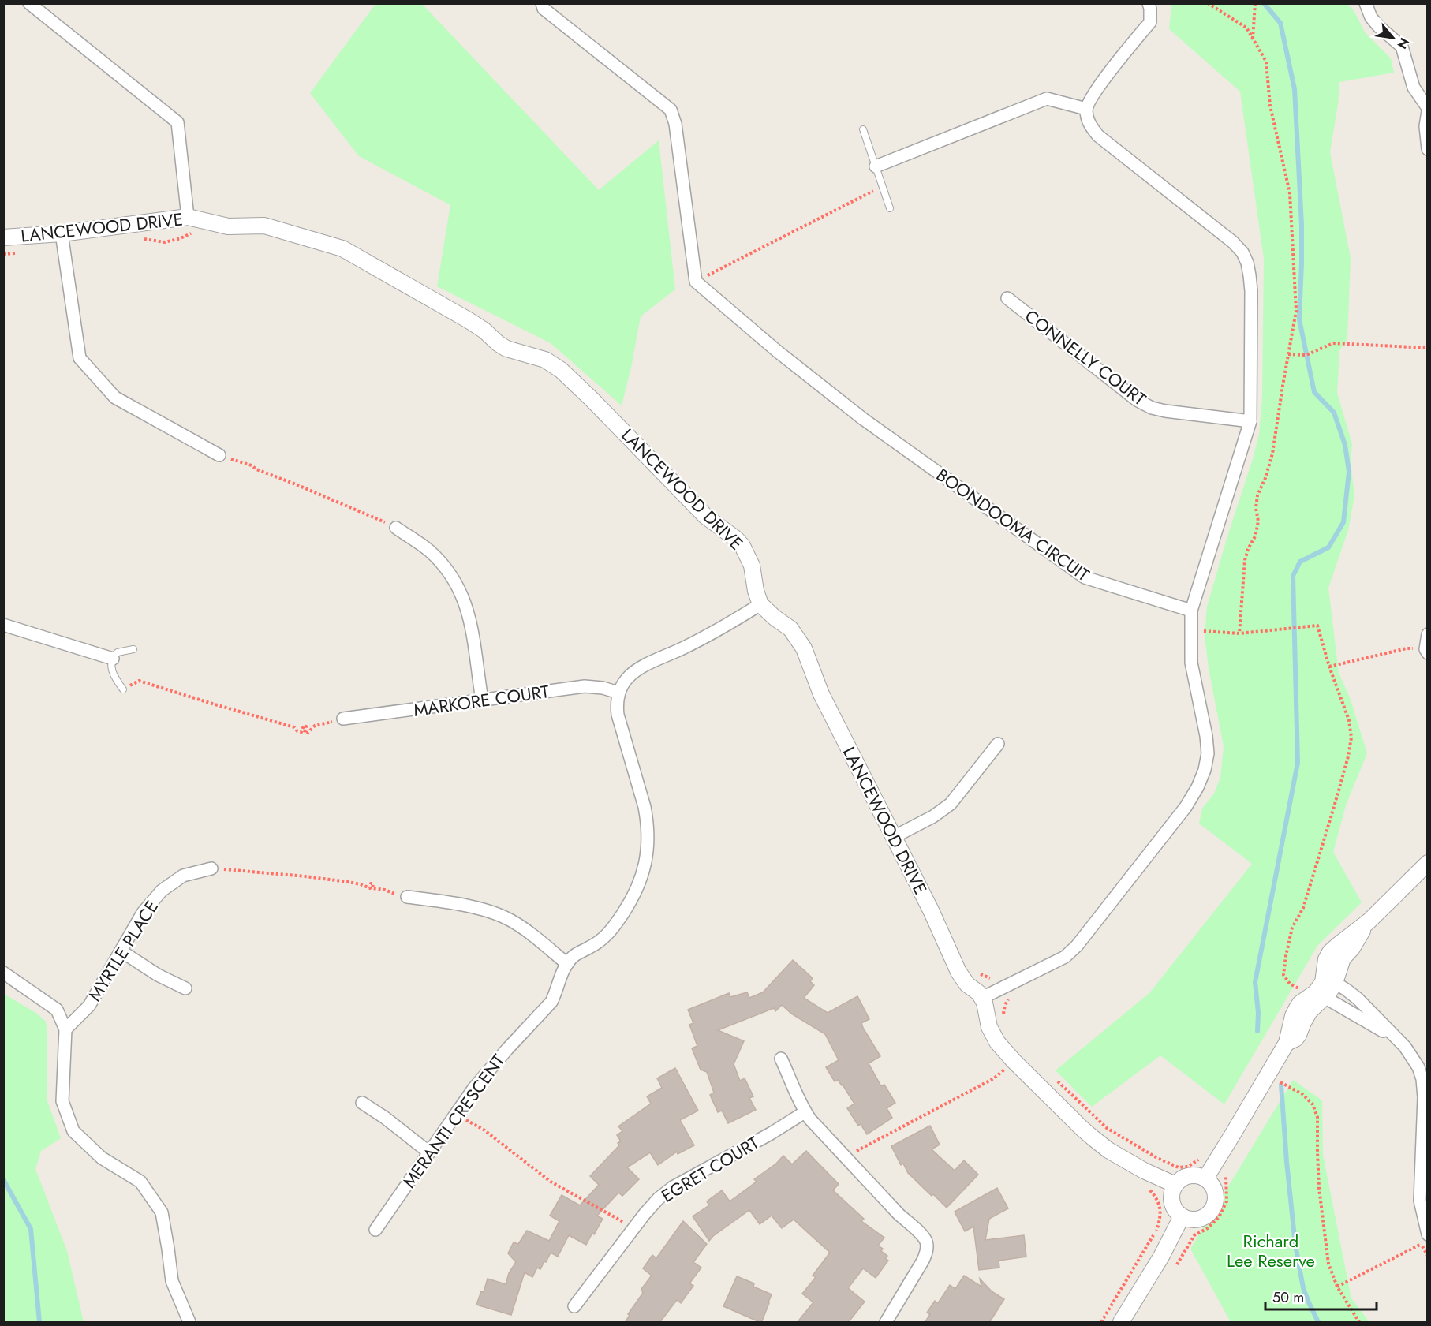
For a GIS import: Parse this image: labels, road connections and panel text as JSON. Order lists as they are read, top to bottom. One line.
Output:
{"streets":{"street":["LANCEWOOD DRIVE","CONNELLY COURT","BOONDOOMA CIRCUIT","MARKORE COURT","MYRTLE PLACE","MERANTI CRESCENT","EGRET COURT"]},"parks":["Richard Lee Reserve"],"scale_bar":"50 m","north":"bottom right"}
